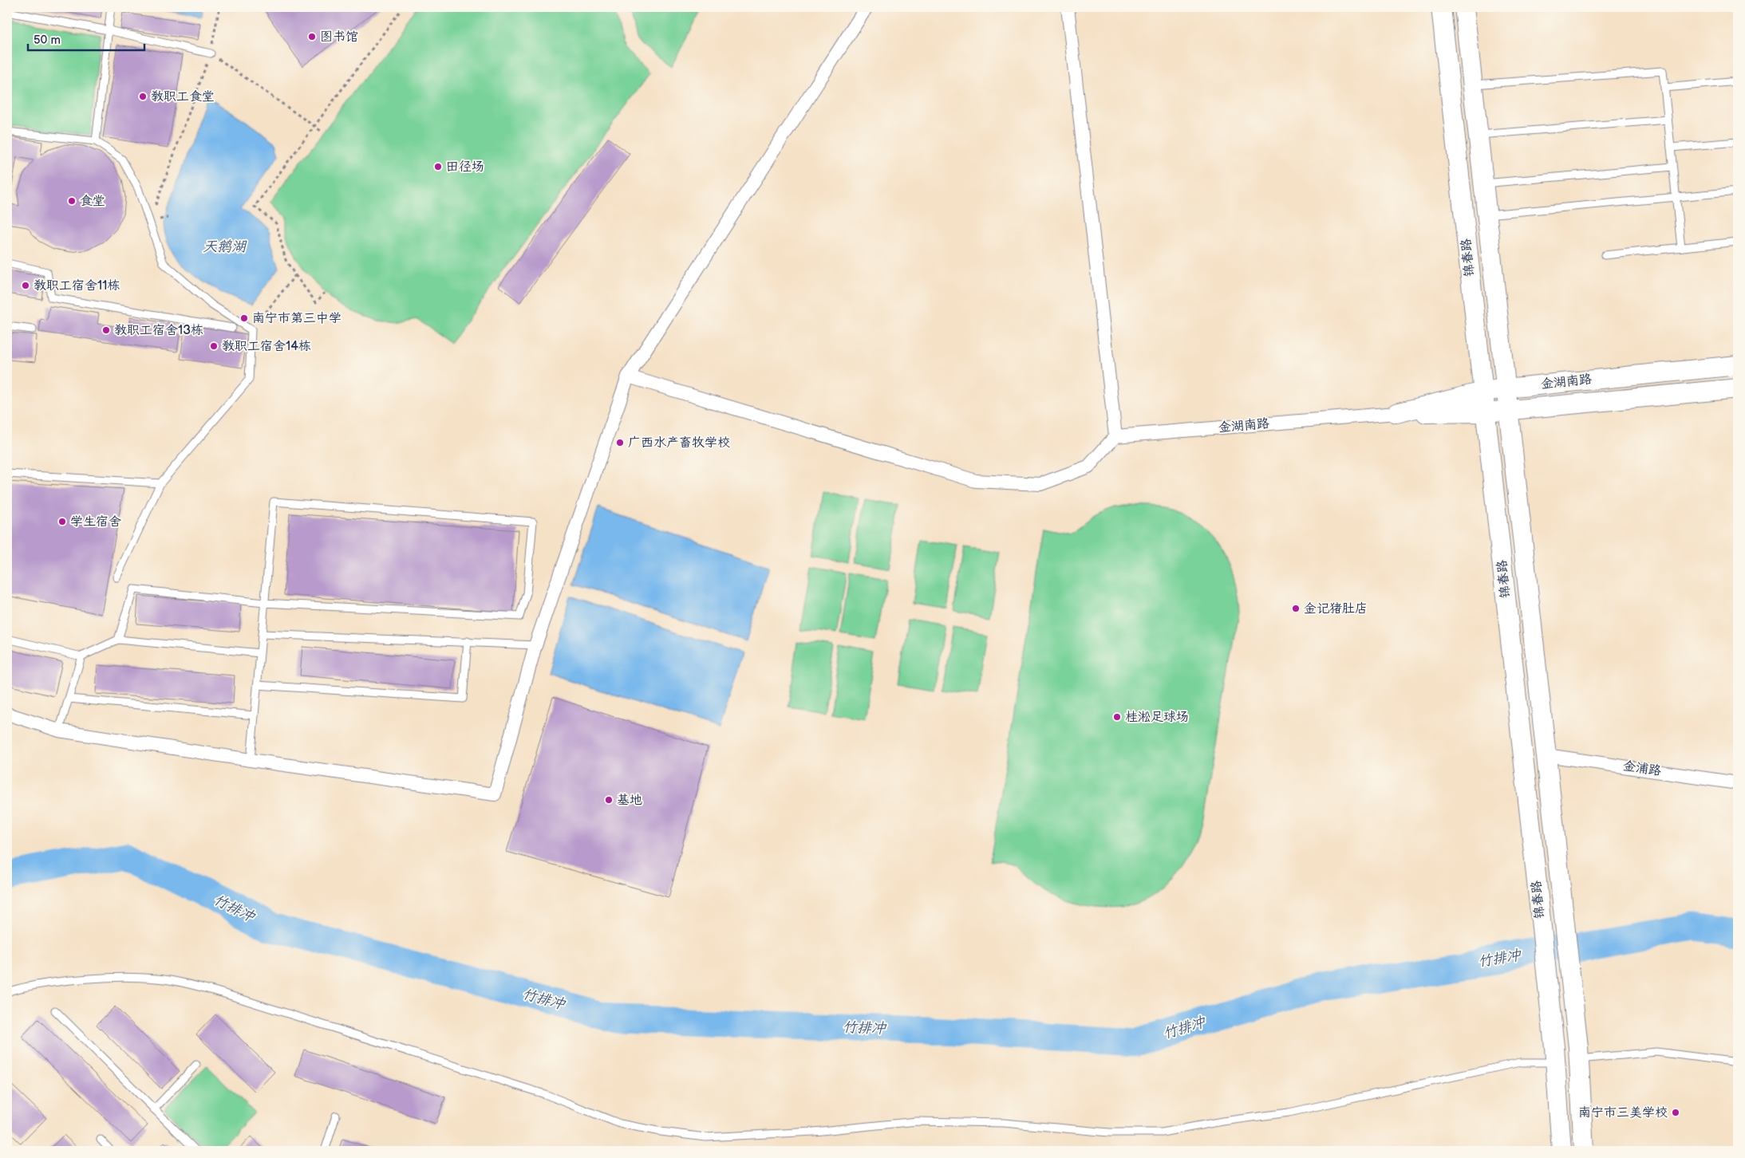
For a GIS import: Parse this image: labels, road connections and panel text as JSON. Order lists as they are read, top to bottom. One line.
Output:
{"streets":{"main road":["锦春路","金湖南路"],"street":["金浦路"]},"crossings":[["锦春路","金湖南路"],["锦春路","金浦路"]],"water":["天鹅湖","竹排冲"],"places":["图书馆","教职工食堂","田径场","食堂","教职工宿舍11栋","南宁市第三中学","教职工宿舍13栋","教职工宿舍14栋","广西水产畜牧学校","学生宿舍","金记猪肚店","桂淞足球场","基地","南宁市三美学校"],"scale_bar":"50 m"}
